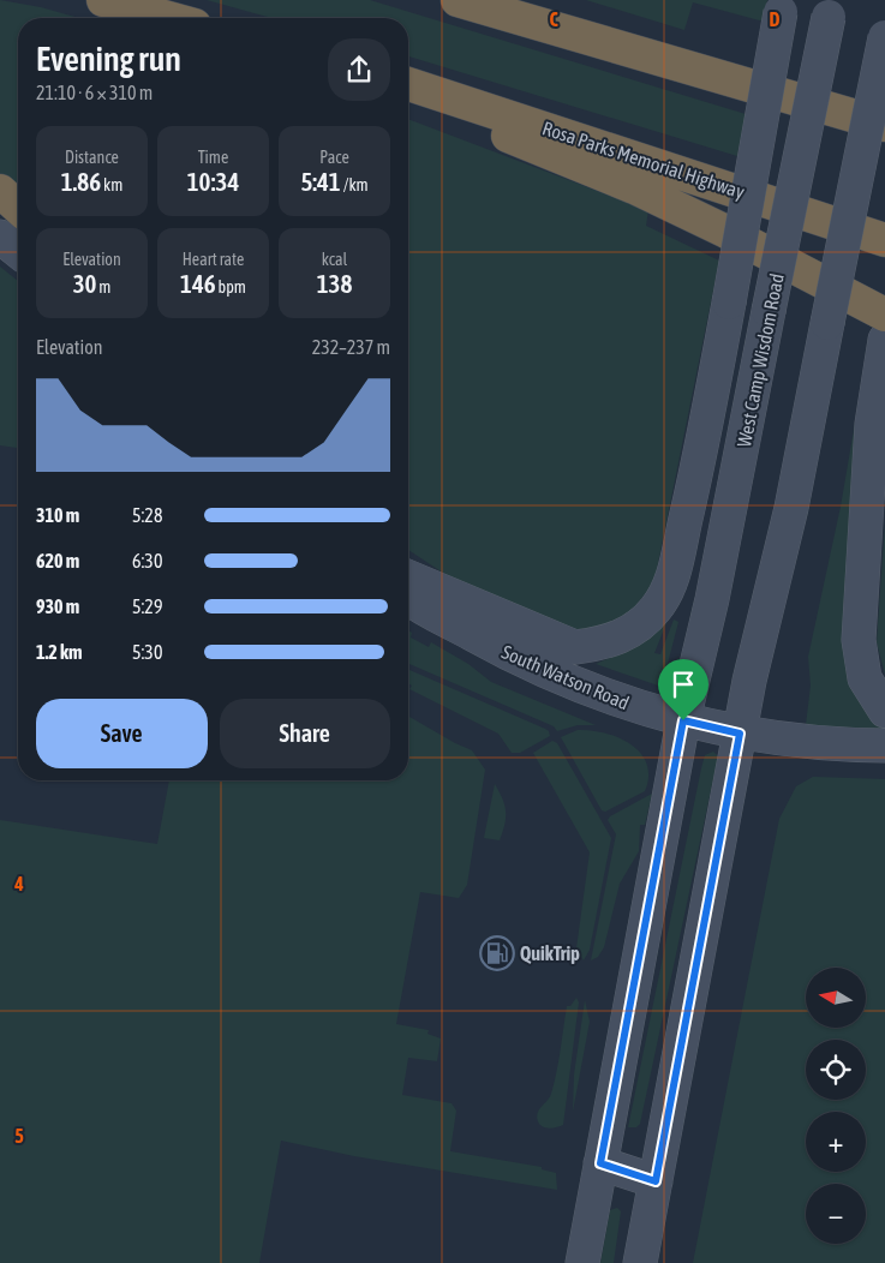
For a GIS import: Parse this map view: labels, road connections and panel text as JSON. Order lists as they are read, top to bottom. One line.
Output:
{"streets":{"highway":["Rosa Parks Memorial Highway"],"main road":["West Camp Wisdom Road","South Watson Road"]},"crossings":[["West Camp Wisdom Road","South Watson Road"]],"places":{"fuel station":["QuikTrip"]},"north":"left","page":{"heading":["Evening run","21:10 · 6 × 310 m"],"stats":[["Distance","1.86 km"],["Time","10:34"],["Pace","5:41 /km"],["Elevation","30 m"],["Heart rate","146 bpm"],["kcal","138"]],"chart":["Elevation","232–237 m"],"list":[{"name":"310 m","note":"5:28"},{"name":"620 m","note":"6:30"},{"name":"930 m","note":"5:29"},{"name":"1.2 km","note":"5:30"}],"buttons":["Save","Share"],"map_buttons":["+","−"]},"grid":{"columns":["C","D"],"rows":["4","5"]}}
